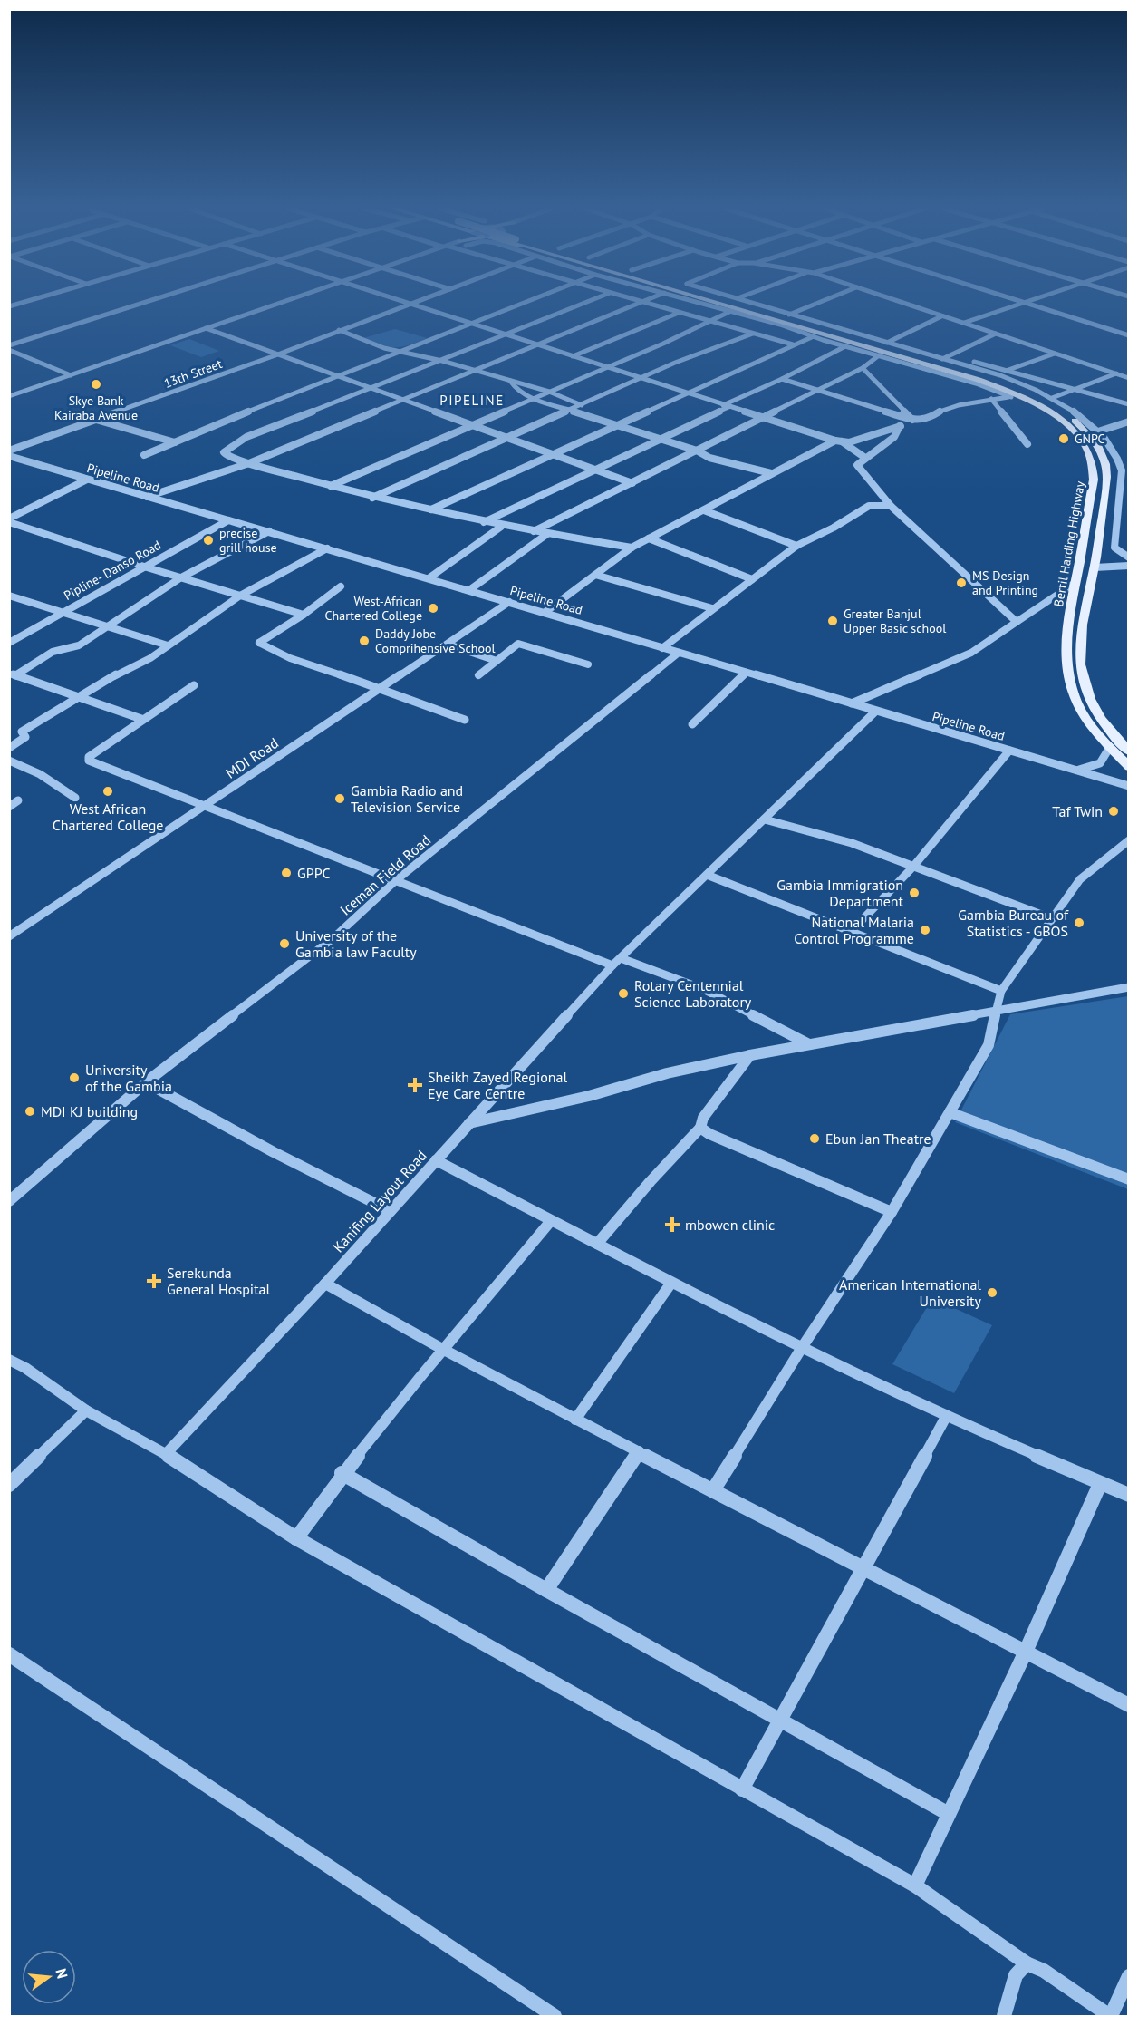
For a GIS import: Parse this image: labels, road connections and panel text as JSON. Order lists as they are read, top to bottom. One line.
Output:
{"streets":{"main road":["Bertil Harding Highway"],"street":["13th Street","Pipeline Road","Pipline- Danso Road","MDI Road","Iceman Field Road","Kanifing Layout Road"]},"crossings":[["Pipeline Road","Pipline- Danso Road"],["Pipeline Road","MDI Road"],["Pipeline Road","Iceman Field Road"],["Pipeline Road","Kanifing Layout Road"]],"districts":["PIPELINE"],"places":{"other":["Skye Bank Kairaba Avenue","GNPC","precise grill house","MS Design and Printing","West-African Chartered College","Greater Banjul Upper Basic school","Daddy Jobe Comprihensive School","West African Chartered College","Gambia Radio and Television Service","Taf Twin","GPPC","Gambia Immigration Department","Gambia Bureau of Statistics - GBOS","National Malaria Control Programme","University of the Gambia law Faculty","Rotary Centennial Science Laboratory","University of the Gambia","MDI KJ building","Ebun Jan Theatre","American International University"],"health":["Sheikh Zayed Regional Eye Care Centre","mbowen clinic","Serekunda General Hospital"]},"north":"right"}
